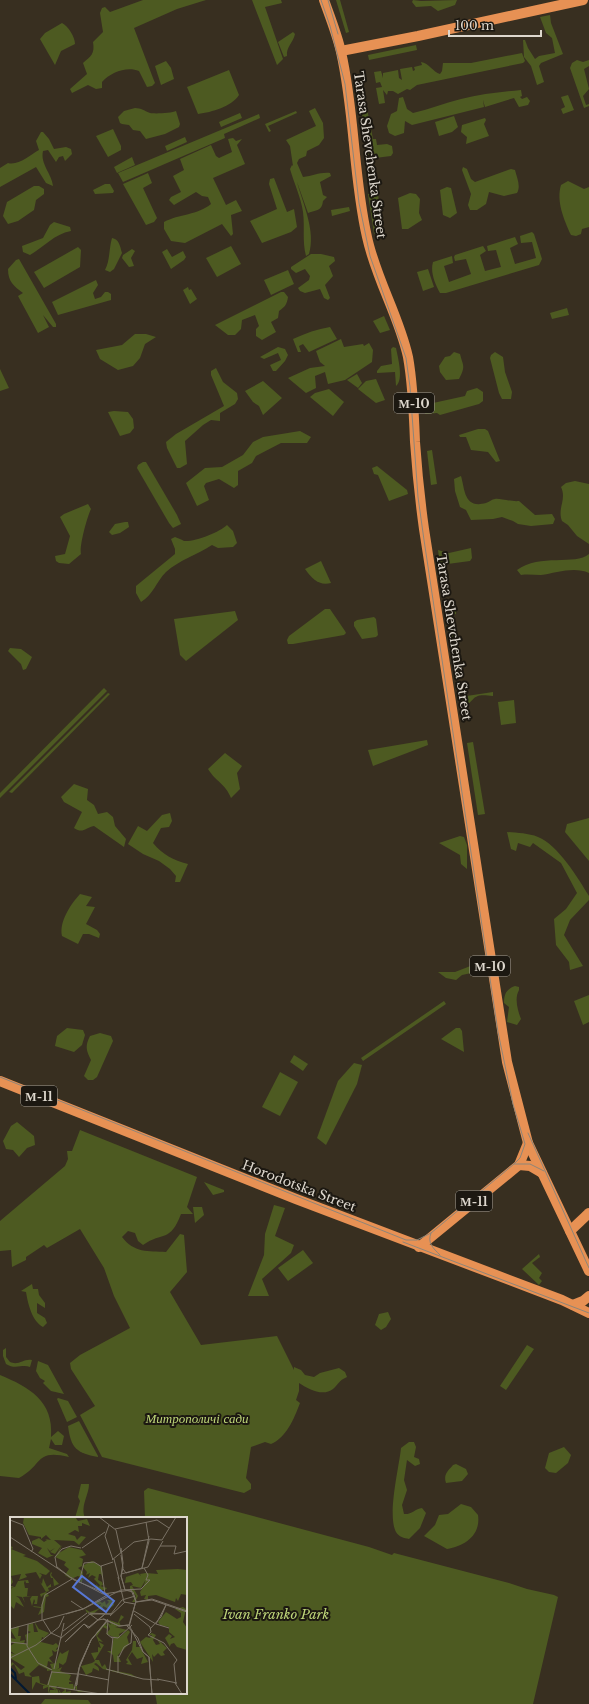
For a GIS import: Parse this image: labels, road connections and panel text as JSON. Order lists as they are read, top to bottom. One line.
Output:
{"streets":{"main road":["Tarasa Shevchenka Street","М-10","М-11","Horodotska Street"]},"crossings":[["М-11","Horodotska Street"]],"parks":["Митрополичі сади","Ivan Franko Park"],"scale_bar":"100 m"}
